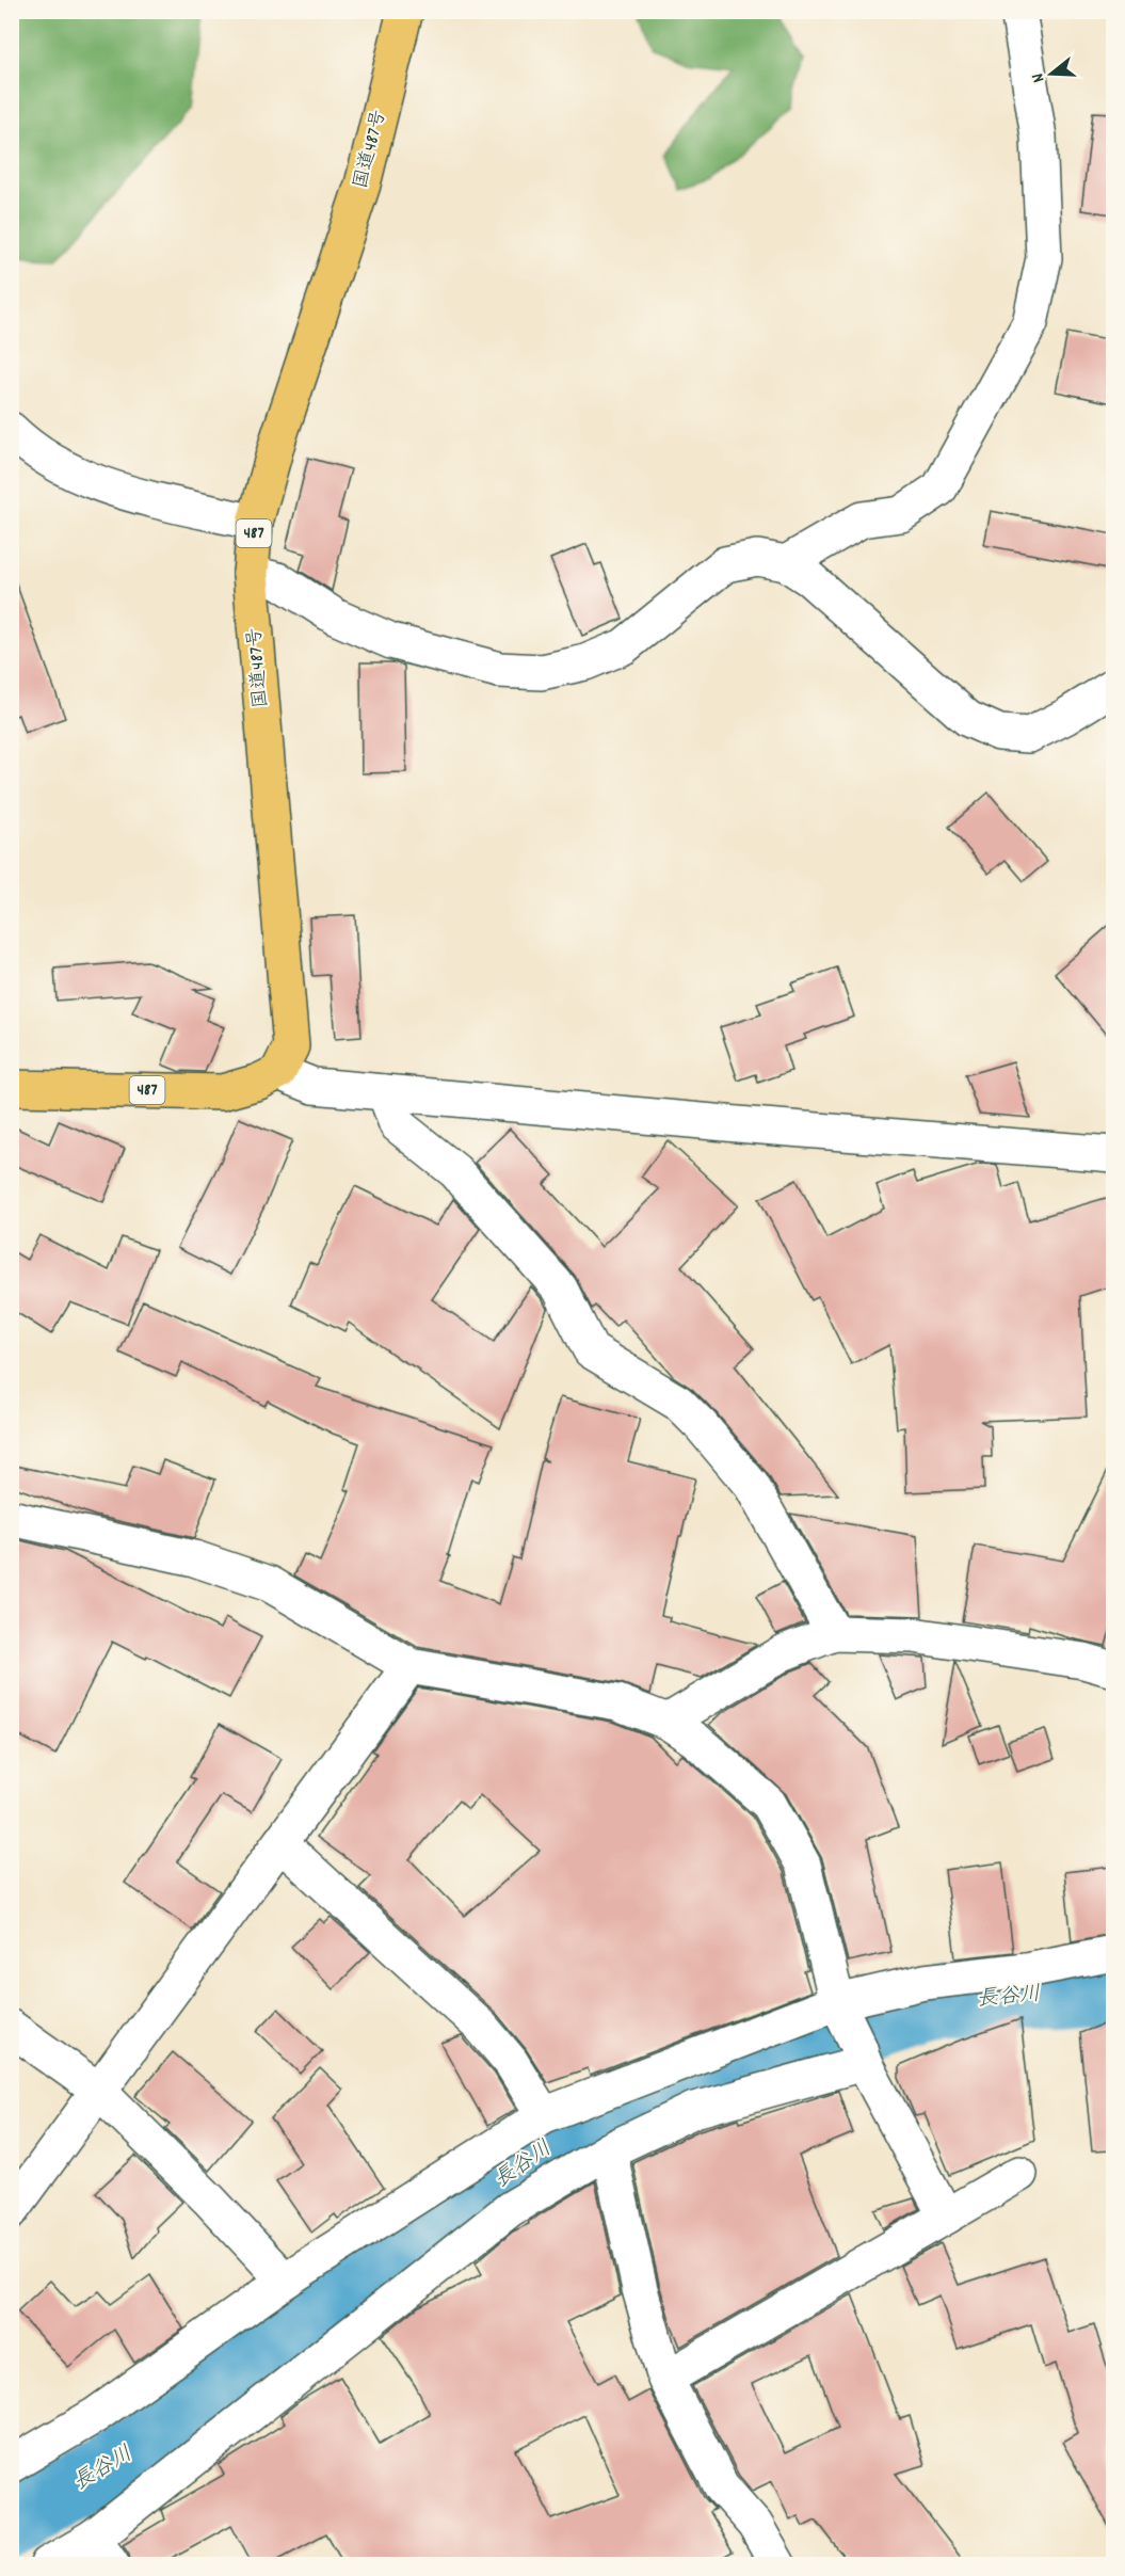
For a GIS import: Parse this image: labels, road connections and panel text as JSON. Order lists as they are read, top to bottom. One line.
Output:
{"streets":{"highway":["国道487号","487"]},"crossings":[["国道487号","487"]],"water":["長谷川"],"north":"left"}
